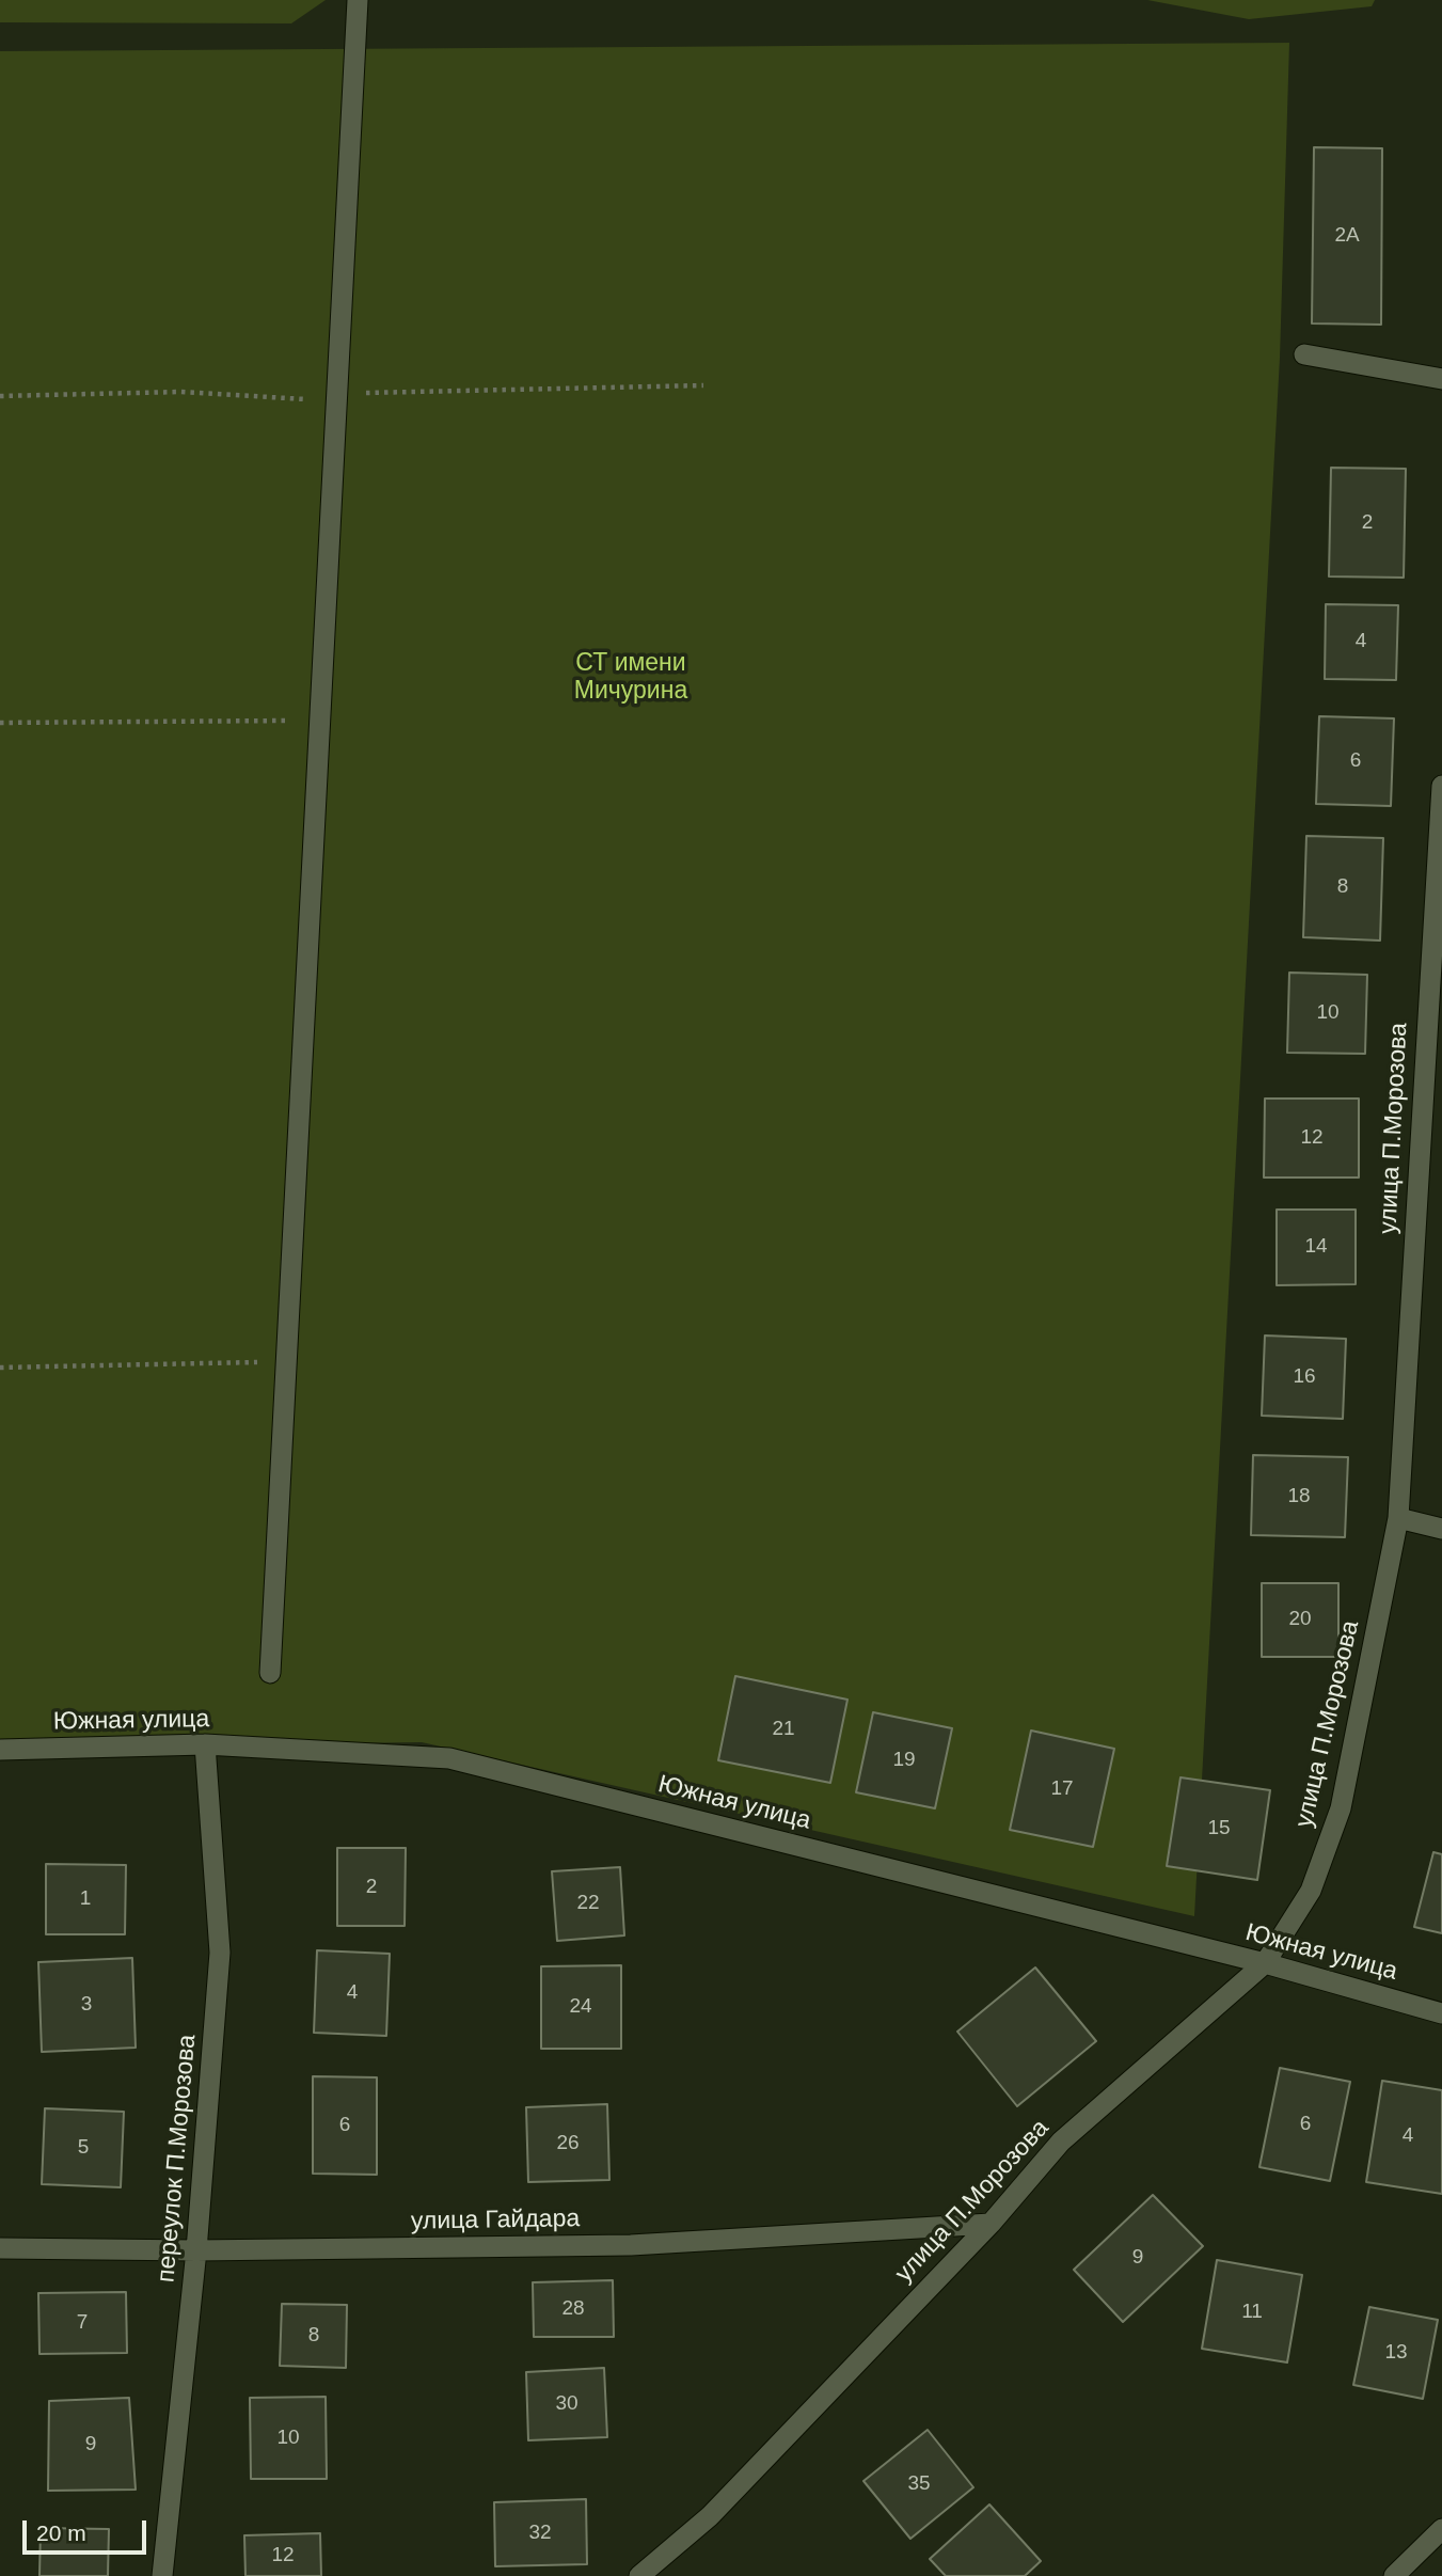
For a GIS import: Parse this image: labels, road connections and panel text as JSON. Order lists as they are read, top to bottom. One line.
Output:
{"streets":{"street":["улица П.Морозова","Южная улица","переулок П.Морозова","улица Гайдара"]},"crossings":[["улица П.Морозова","Южная улица"],["улица П.Морозова","улица Гайдара"],["Южная улица","переулок П.Морозова"],["переулок П.Морозова","улица Гайдара"]],"parks":["СТ имени Мичурина"],"house_numbers":["2А","2","4","6","8","10","12","14","16","18","20","21","19","17","15","2","1","22","4","3","24","6","6","4","26","5","9","28","11","7","8","13","30","10","9","35","32","12"],"scale_bar":"20 m"}
